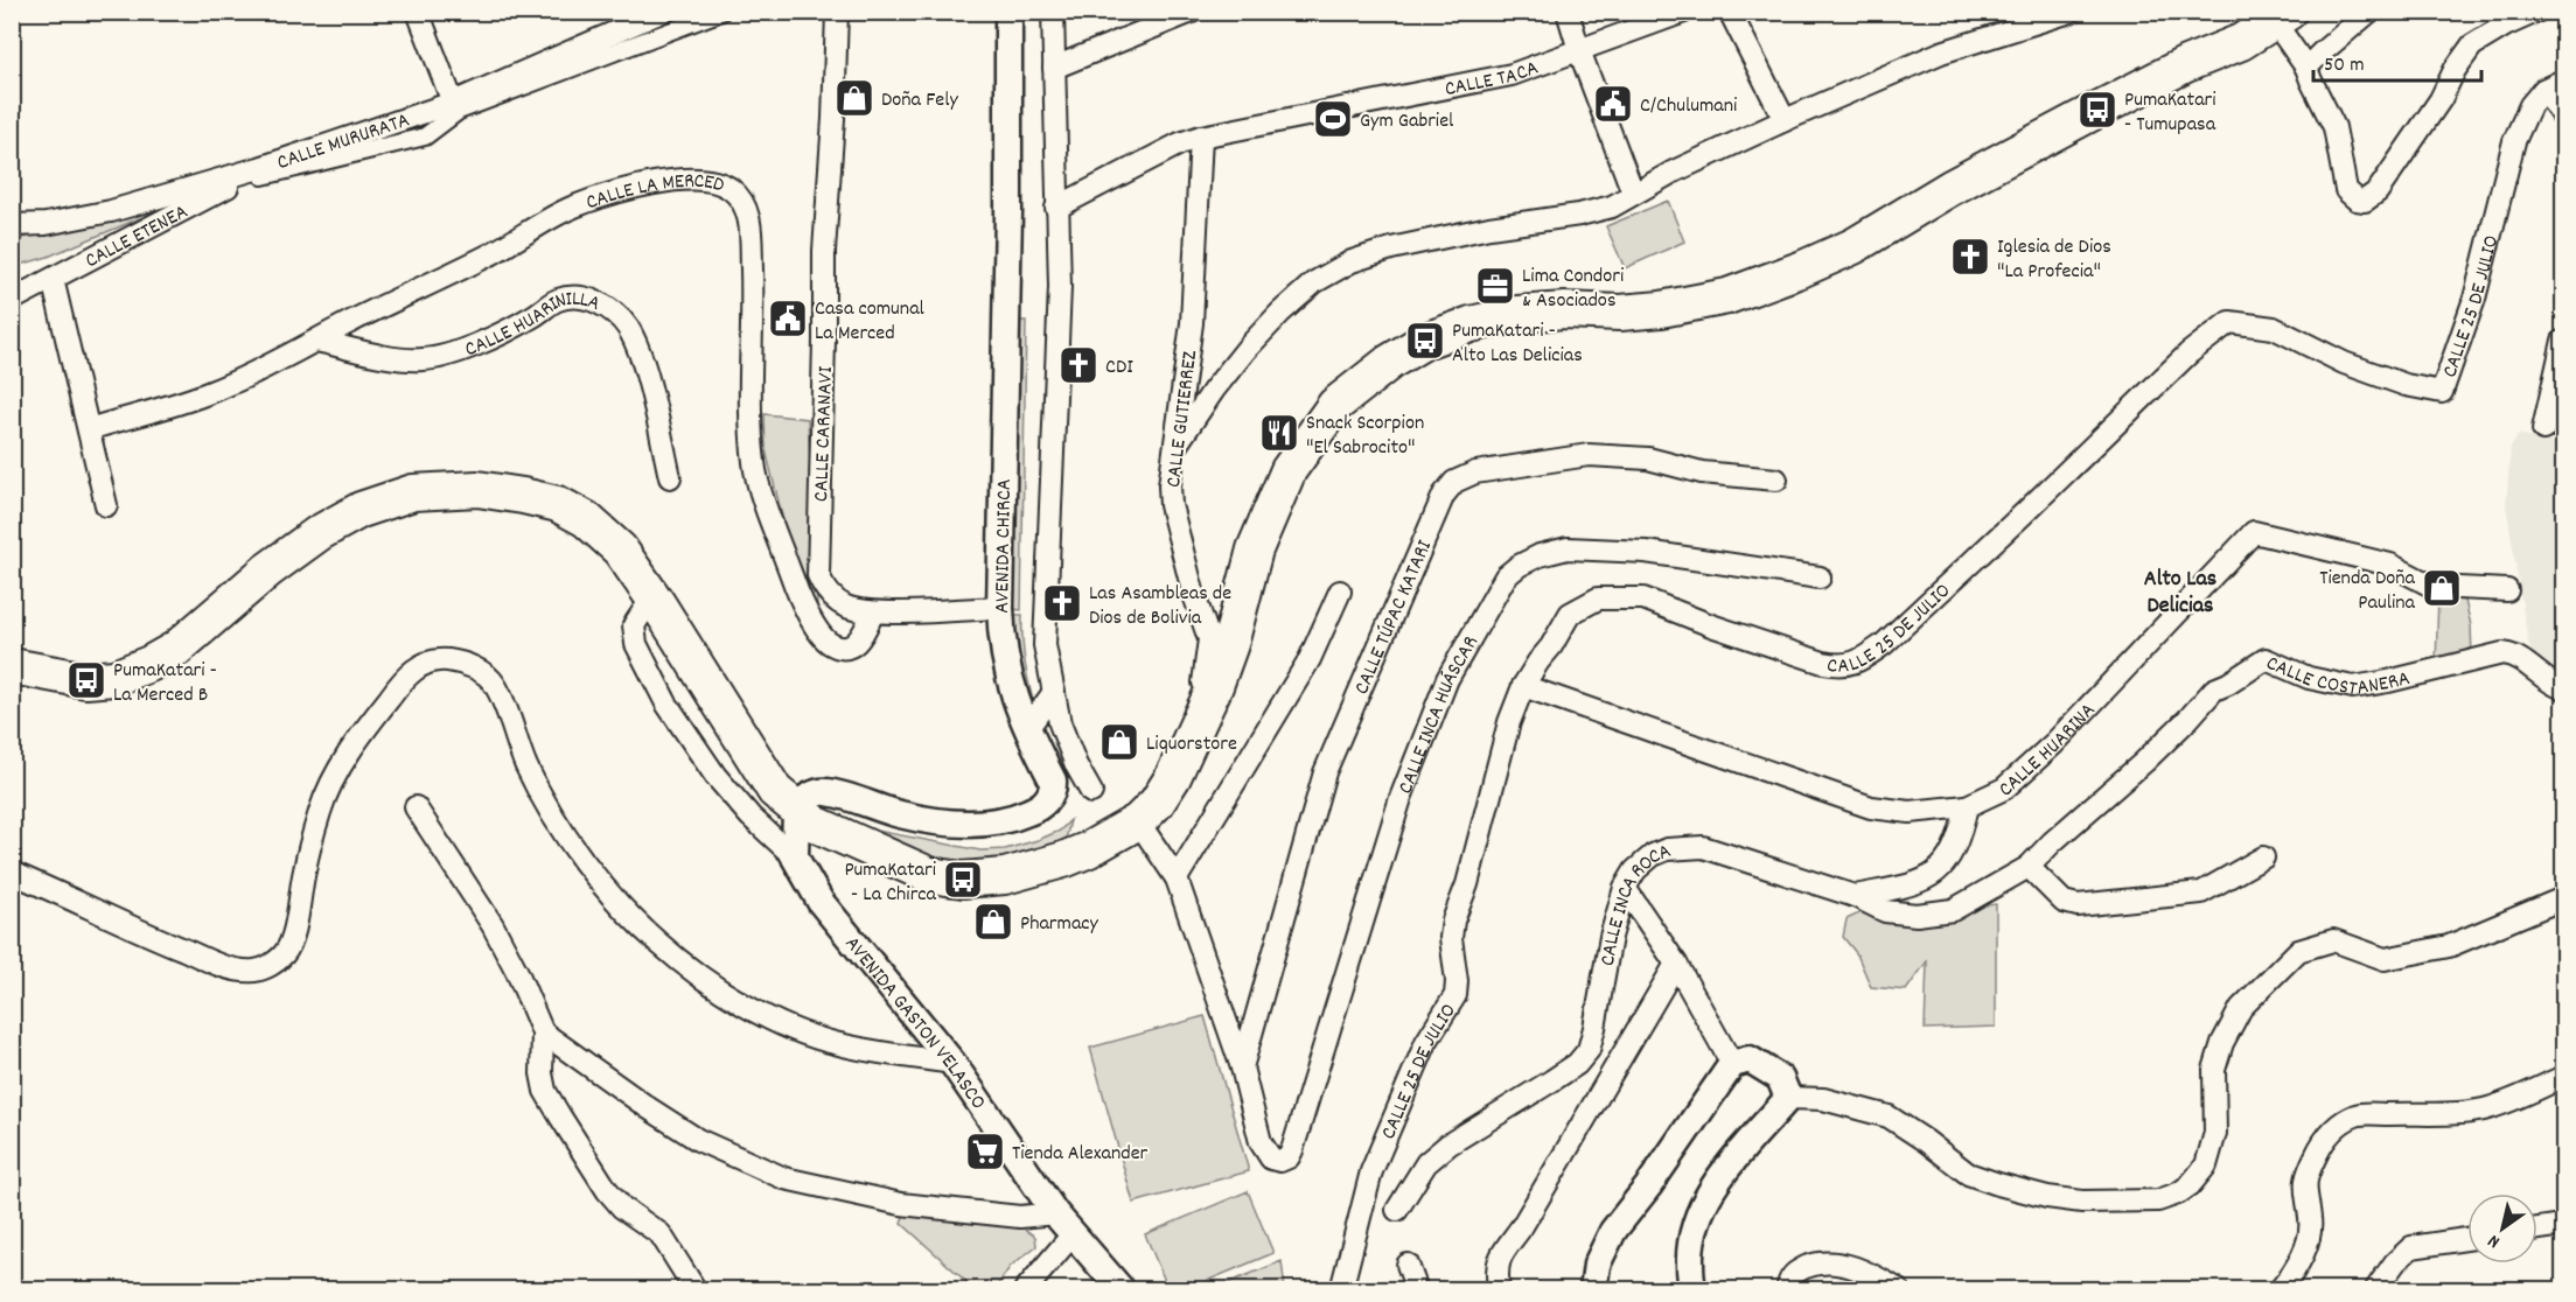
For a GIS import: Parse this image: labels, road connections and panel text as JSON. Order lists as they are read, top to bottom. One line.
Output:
{"streets":{"street":["CALLE TACA","CALLE MURURATA","CALLE LA MERCED","CALLE ETENEA","CALLE 25 DE JULIO","CALLE HUARINILLA","CALLE GUTIERREZ","CALLE CARANAVI","AVENIDA CHIRCA","CALLE TÚPAC KATARI","CALLE COSTANERA","CALLE INCA HUÁSCAR","CALLE HUARINA","CALLE INCA ROCA","AVENIDA GASTON VELASCO"]},"crossings":[["CALLE TACA","CALLE GUTIERREZ"],["CALLE MURURATA","CALLE ETENEA"],["CALLE LA MERCED","CALLE HUARINILLA"],["CALLE LA MERCED","CALLE CARANAVI"],["CALLE 25 DE JULIO","CALLE HUARINA"],["CALLE CARANAVI","AVENIDA CHIRCA"],["CALLE TÚPAC KATARI","CALLE INCA HUÁSCAR"],["CALLE COSTANERA","CALLE INCA ROCA"]],"districts":["Alto Las Delicias"],"places":{"shop":["Doña Fely","Tienda Doña Paulina","Liquorstore","Pharmacy"],"public building":["C/Chulumani","Casa comunal La Merced"],"bus stop":["PumaKatari - Tumupasa","PumaKatari - Alto Las Delicias","PumaKatari - La Merced B","PumaKatari - La Chirca"],"sports":["Gym Gabriel"],"church":["Iglesia de Dios \"La Profecia\"","CDI","Las Asambleas de Dios de Bolivia"],"office":["Lima Condori & Asociados"],"restaurant":["Snack Scorpion \"El Sabrocito\""],"supermarket":["Tienda Alexander"]},"scale_bar":"50 m","north":"bottom left"}
